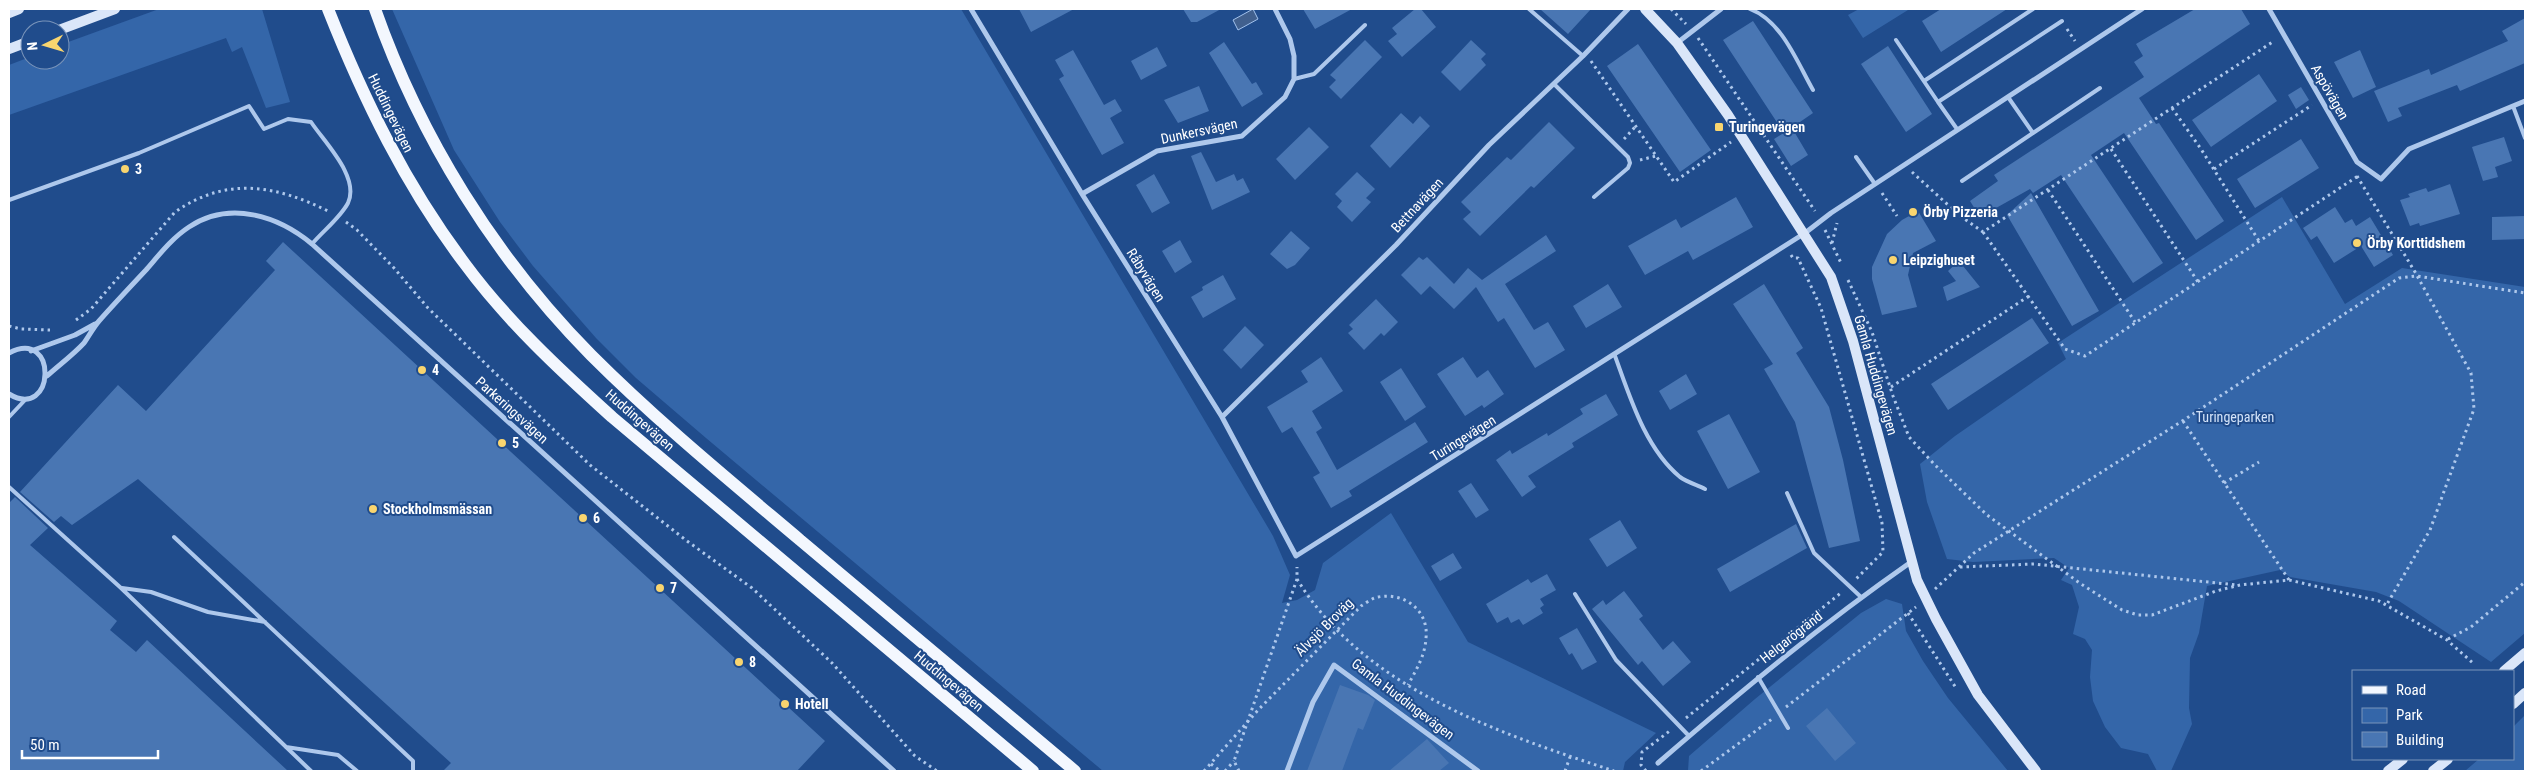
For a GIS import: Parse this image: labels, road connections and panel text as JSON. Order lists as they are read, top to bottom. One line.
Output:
{"streets":{"main road":["Huddingevägen"],"street":["Aspövägen","Dunkersvägen","Bettnavägen","Råbyvägen","Gamla Huddingevägen","Parkeringsvägen","Turingevägen","Helgarögränd"],"path":["Älvsjö Broväg"]},"crossings":[["Dunkersvägen","Råbyvägen"],["Bettnavägen","Råbyvägen"],["Råbyvägen","Turingevägen"],["Gamla Huddingevägen","Turingevägen"],["Gamla Huddingevägen","Helgarögränd"]],"parks":["Turingeparken"],"places":{"transit":["Turingevägen"],"other":["3","Örby Pizzeria","Örby Korttidshem","Leipzighuset","4","5","Stockholmsmässan","6","7","8","Hotell"]},"legend":["Road","Park","Building"],"scale_bar":"50 m","north":"left"}
